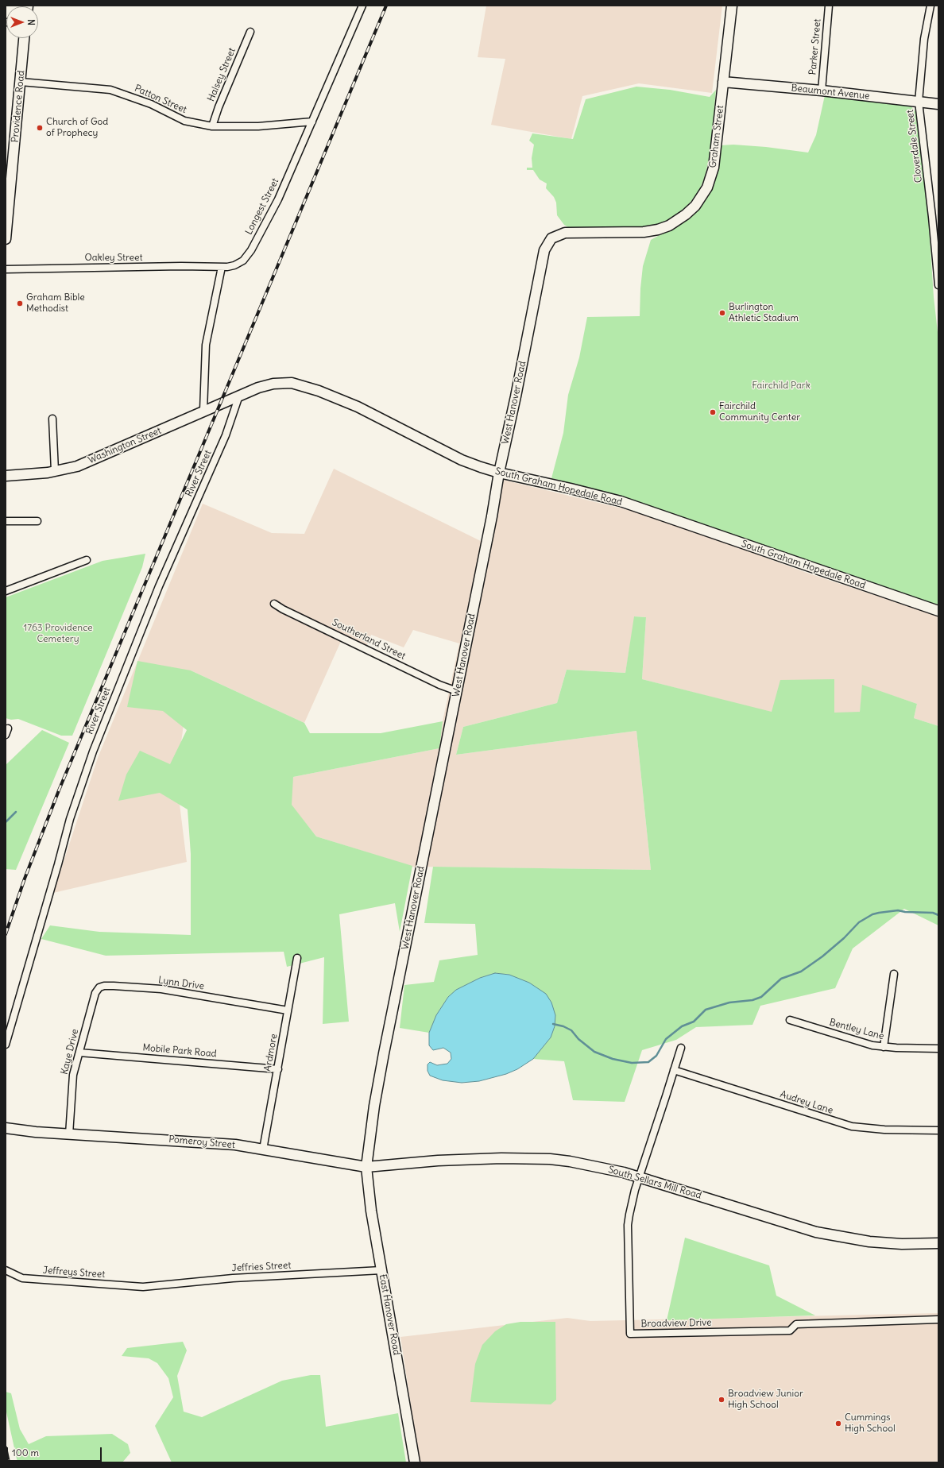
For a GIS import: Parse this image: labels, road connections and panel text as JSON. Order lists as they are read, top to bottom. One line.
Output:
{"streets":{"street":["Parker Street","Halsey Street","Beaumont Avenue","Patton Street","Providence Road","Graham Street","Cloverdale Street","Longest Street","Oakley Street","West Hanover Road","Washington Street","River Street","South Graham Hopedale Road","Southerland Street","Lynn Drive","Bentley Lane","Mobile Park Road","Kaye Drive","Ardmore","Audrey Lane","Pomeroy Street","South Sellars Mill Road","Jeffries Street","Jeffreys Street","East Hanover Road","Broadview Drive"]},"crossings":[["Parker Street","Beaumont Avenue"],["Halsey Street","Patton Street"],["Beaumont Avenue","Graham Street"],["Beaumont Avenue","Cloverdale Street"],["Patton Street","Providence Road"],["Patton Street","Longest Street"],["Graham Street","West Hanover Road"],["Longest Street","Oakley Street"],["West Hanover Road","South Graham Hopedale Road"],["West Hanover Road","Southerland Street"],["West Hanover Road","Pomeroy Street"],["West Hanover Road","South Sellars Mill Road"],["West Hanover Road","East Hanover Road"],["Washington Street","River Street"],["Washington Street","South Graham Hopedale Road"],["River Street","South Graham Hopedale Road"],["Lynn Drive","Kaye Drive"],["Lynn Drive","Ardmore"],["Mobile Park Road","Kaye Drive"],["Mobile Park Road","Ardmore"],["Kaye Drive","Pomeroy Street"],["Ardmore","Pomeroy Street"],["Audrey Lane","Broadview Drive"],["Pomeroy Street","South Sellars Mill Road"],["Pomeroy Street","East Hanover Road"],["South Sellars Mill Road","East Hanover Road"],["South Sellars Mill Road","Broadview Drive"],["Jeffries Street","Jeffreys Street"],["Jeffries Street","East Hanover Road"]],"parks":["Fairchild Park","1763 Providence Cemetery"],"places":["Church of God of Prophecy","Graham Bible Methodist","Burlington Athletic Stadium","Fairchild Community Center","Broadview Junior High School","Cummings High School"],"scale_bar":"100 m","north":"right"}
